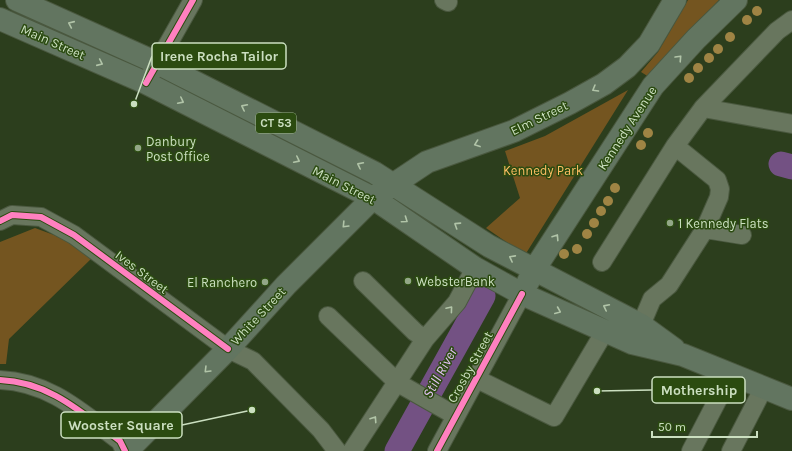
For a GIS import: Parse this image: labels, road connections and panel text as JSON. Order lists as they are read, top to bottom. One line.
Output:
{"streets":{"main road":["Main Street","Elm Street","CT 53","Kennedy Avenue","White Street","Crosby Street"],"street":["Ives Street"]},"crossings":[["Main Street","Elm Street"],["Main Street","Kennedy Avenue"],["Main Street","White Street"],["Main Street","Crosby Street"],["Elm Street","White Street"],["Kennedy Avenue","Crosby Street"],["Ives Street","White Street"]],"one_way":["Elm Street","Kennedy Avenue","White Street"],"water":["Still River"],"parks":["Kennedy Park"],"places":["Irene Rocha Tailor","Danbury Post Office","1 Kennedy Flats","WebsterBank","El Ranchero","Mothership","Wooster Square"],"scale_bar":"50 m"}
